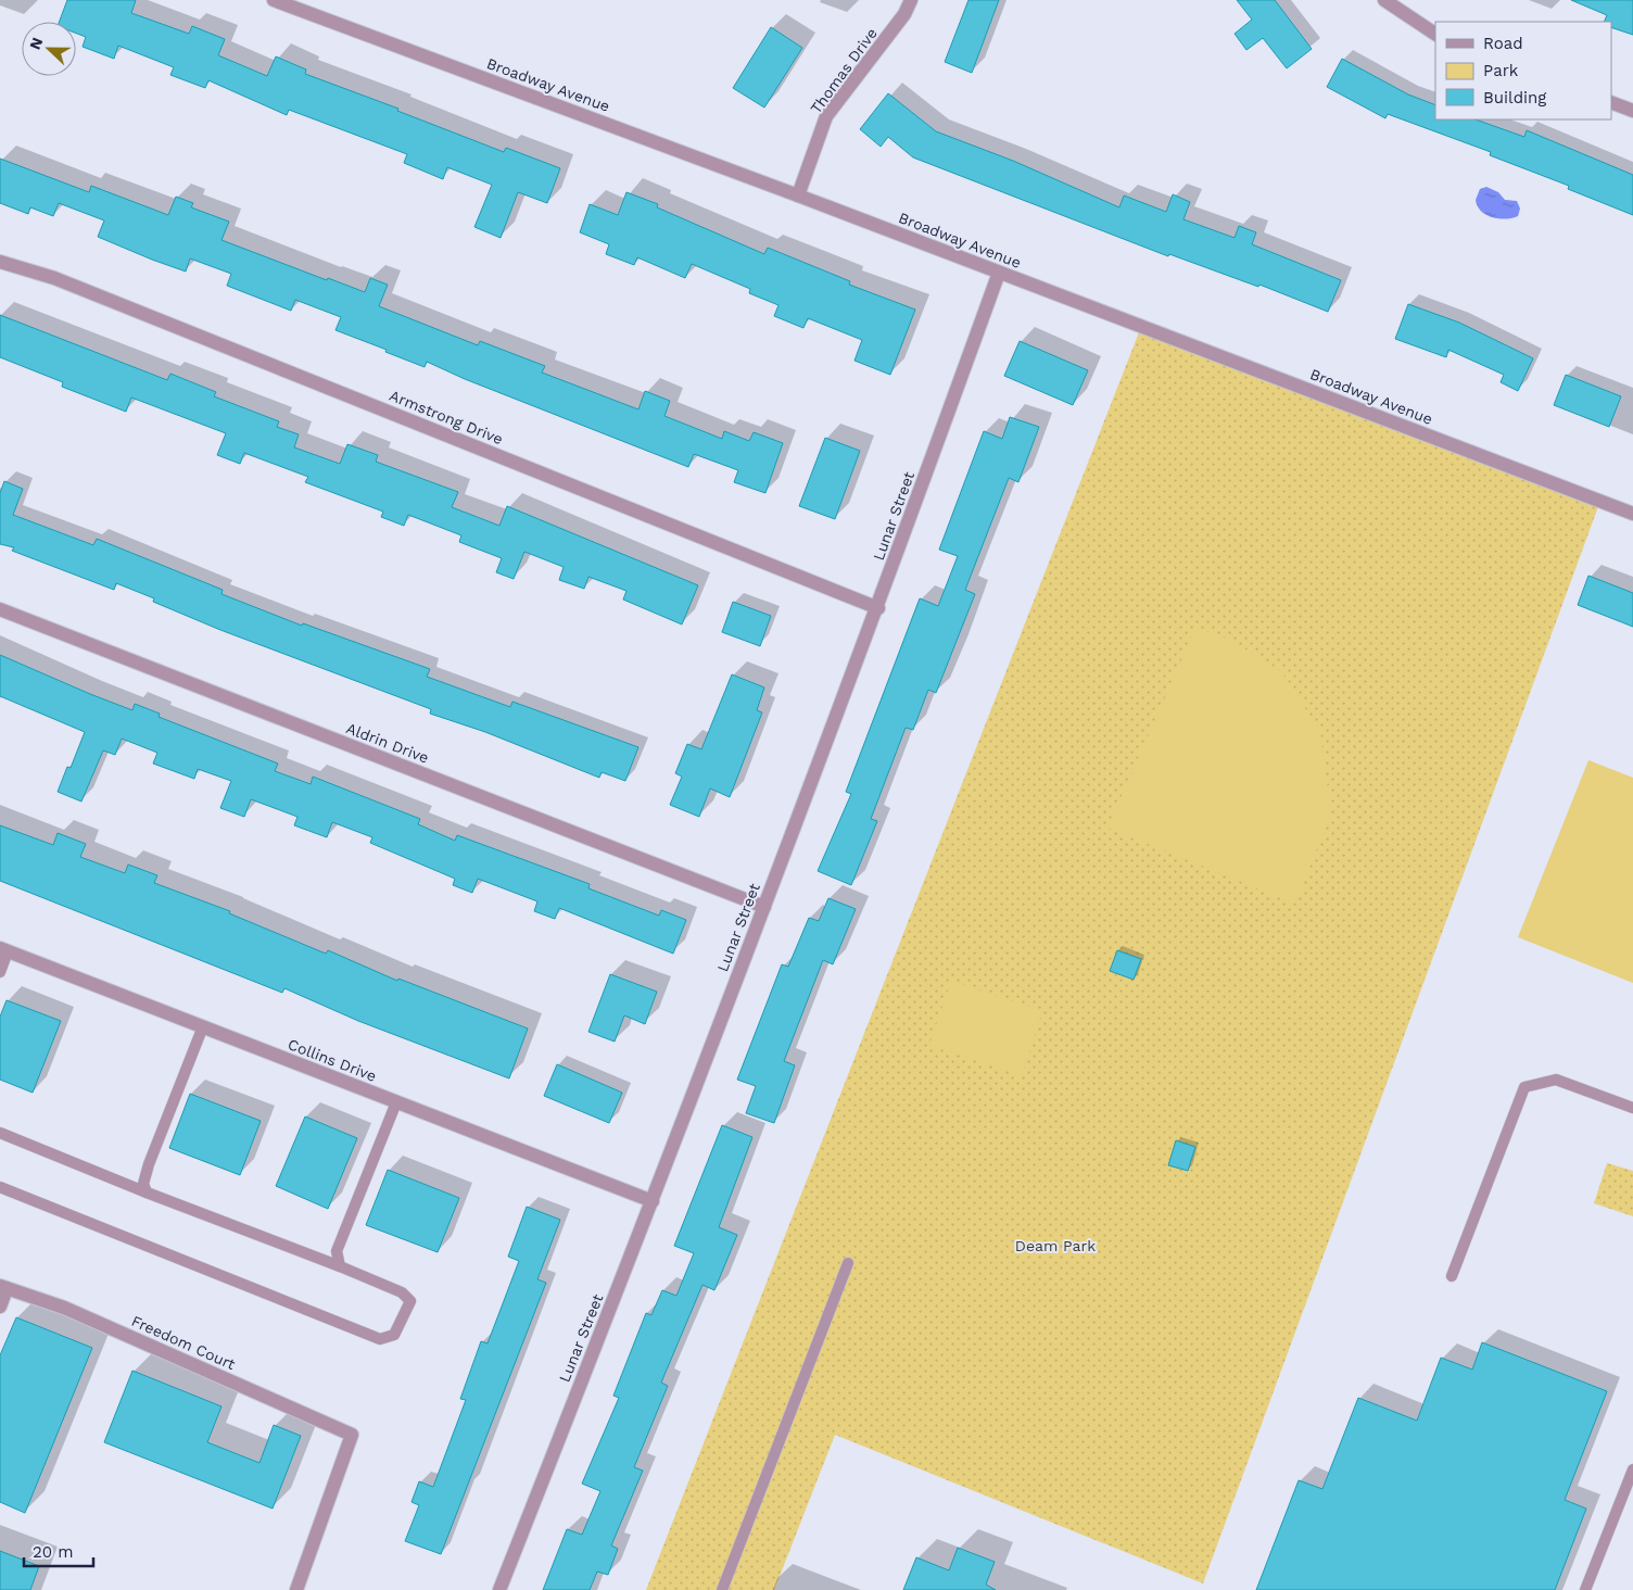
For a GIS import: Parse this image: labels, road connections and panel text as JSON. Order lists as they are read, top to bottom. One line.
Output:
{"streets":{"street":["Thomas Drive","Broadway Avenue","Armstrong Drive","Lunar Street","Aldrin Drive","Collins Drive","Freedom Court"]},"crossings":[["Thomas Drive","Broadway Avenue"],["Broadway Avenue","Lunar Street"],["Armstrong Drive","Lunar Street"],["Lunar Street","Aldrin Drive"],["Lunar Street","Collins Drive"]],"parks":["Deam Park"],"legend":["Road","Park","Building"],"scale_bar":"20 m","north":"left"}
